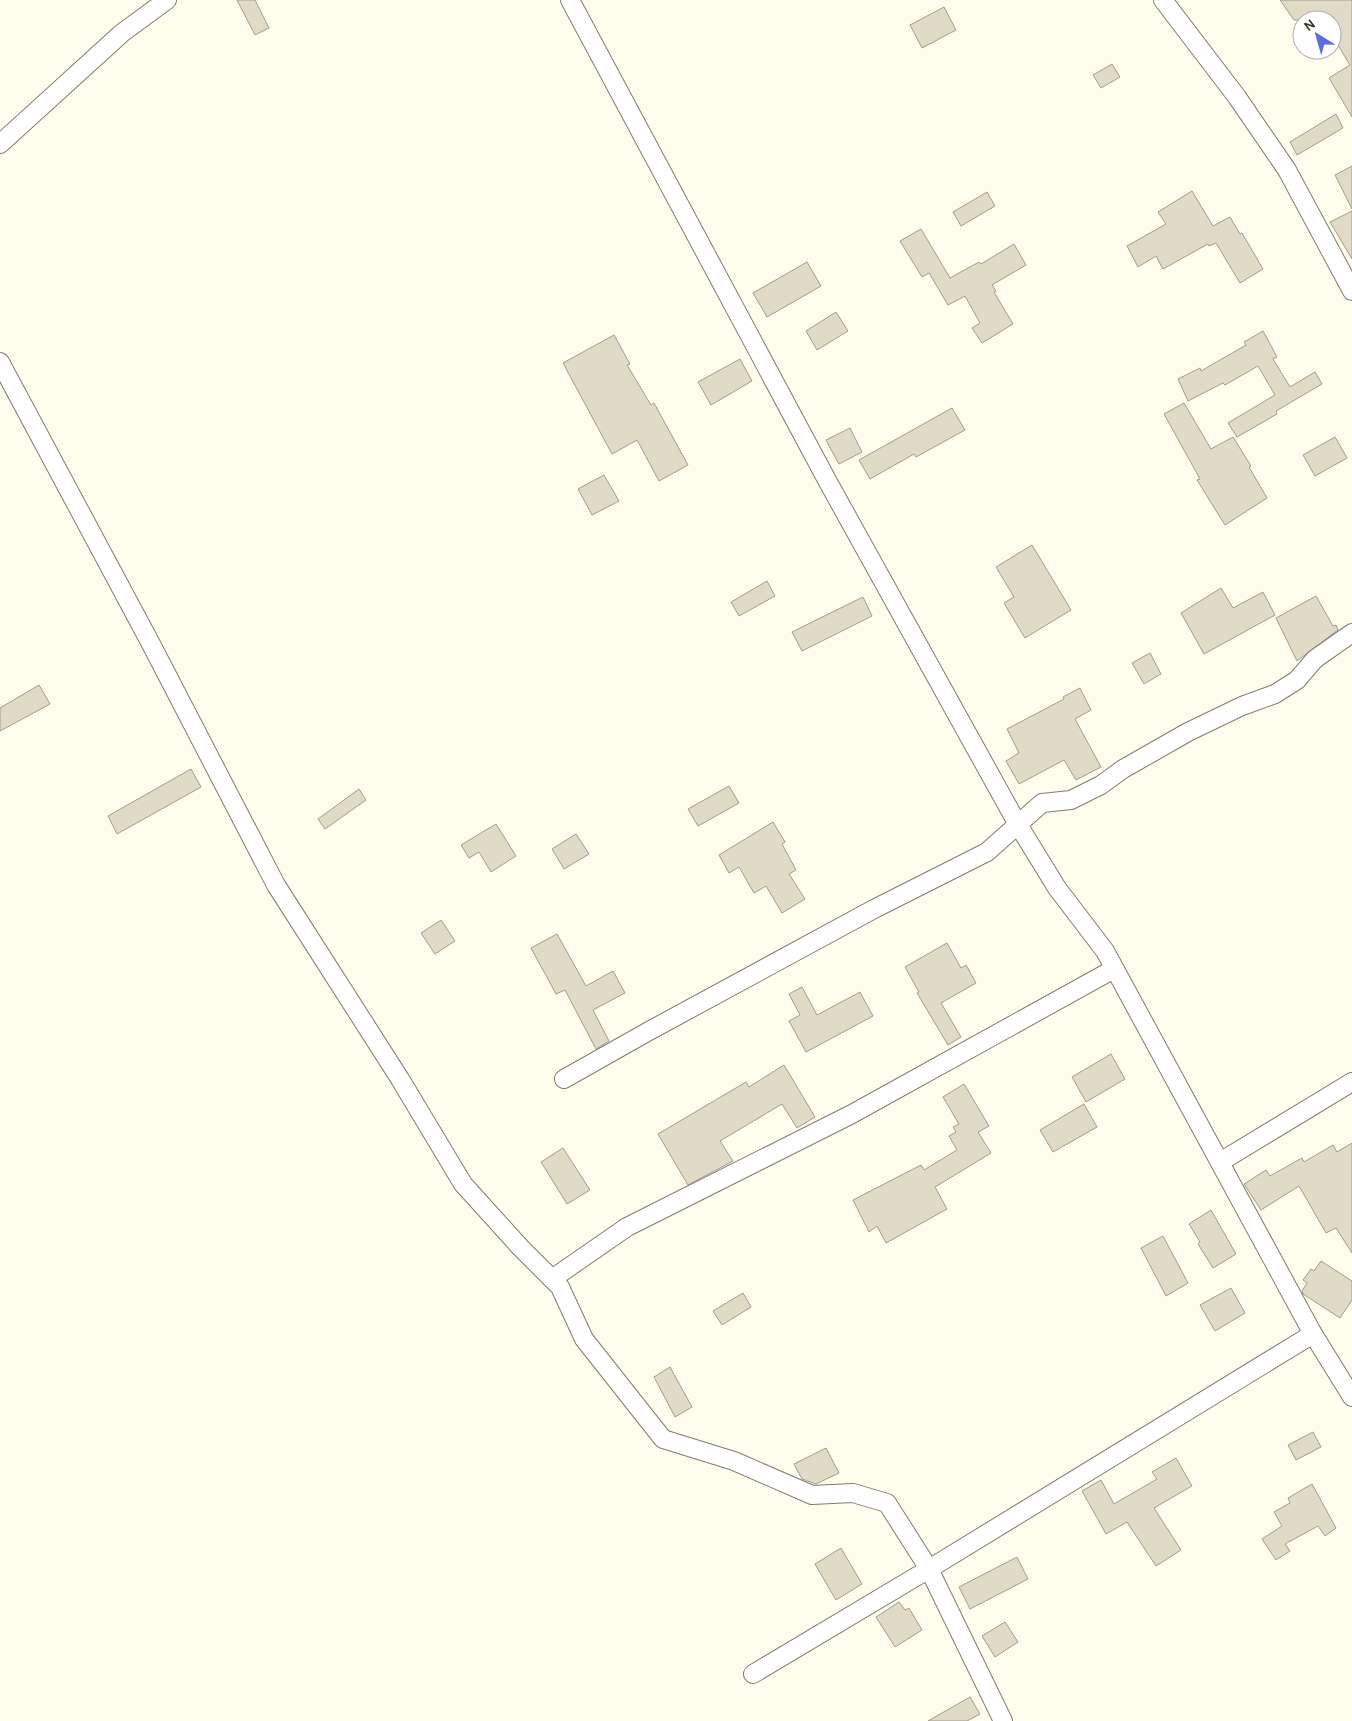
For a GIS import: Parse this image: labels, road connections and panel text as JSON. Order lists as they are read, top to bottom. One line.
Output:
{"north":"top left"}
